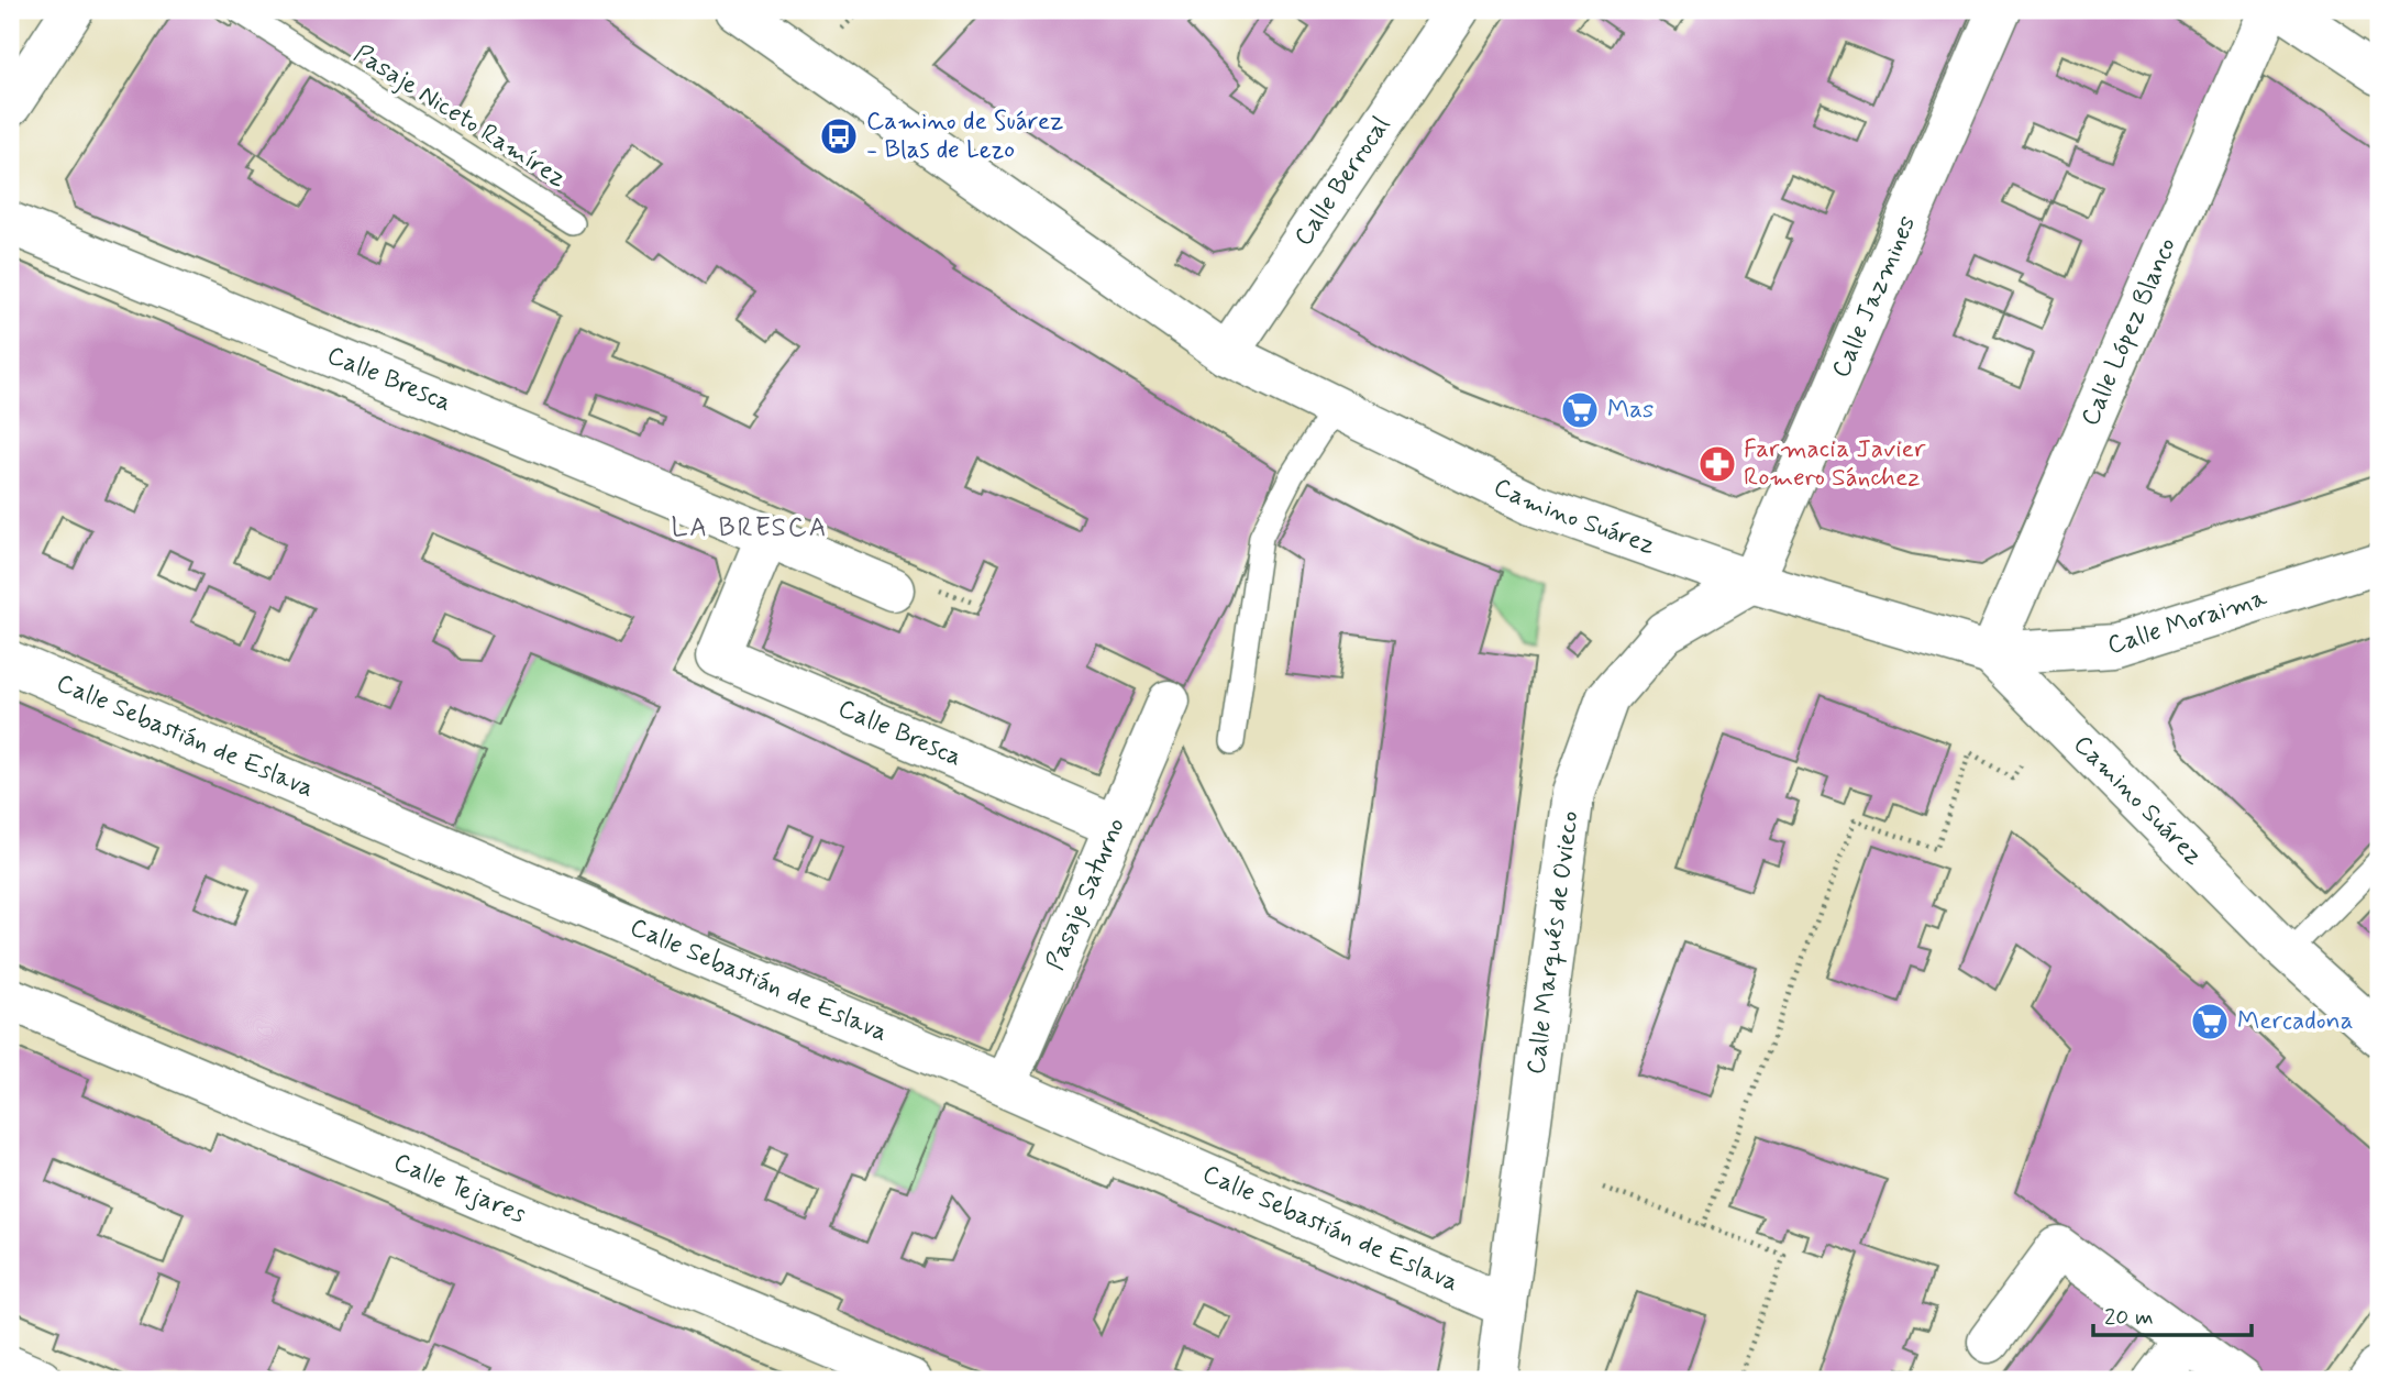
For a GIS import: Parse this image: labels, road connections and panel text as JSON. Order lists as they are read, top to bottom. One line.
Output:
{"streets":{"street":["Calle Berrocal","Calle Jazmines","Calle López Blanco","Calle Bresca","Camino Suárez","Calle Moraima","Calle Sebastián de Eslava","Pasaje Saturno","Calle Marqués de Ovieco","Calle Tejares"],"lane":["Pasaje Niceto Ramírez"]},"crossings":[["Calle Berrocal","Camino Suárez"],["Calle Jazmines","Camino Suárez"],["Calle Jazmines","Calle Marqués de Ovieco"],["Calle López Blanco","Camino Suárez"],["Calle López Blanco","Calle Moraima"],["Calle Bresca","Pasaje Saturno"],["Camino Suárez","Calle Moraima"],["Camino Suárez","Calle Marqués de Ovieco"],["Calle Sebastián de Eslava","Pasaje Saturno"],["Calle Sebastián de Eslava","Calle Marqués de Ovieco"]],"districts":["LA BRESCA"],"places":{"bus stop":["Camino de Suárez - Blas de Lezo"],"supermarket":["Mas","Mercadona"],"pharmacy":["Farmacia Javier Romero Sánchez"]},"scale_bar":"20 m"}
